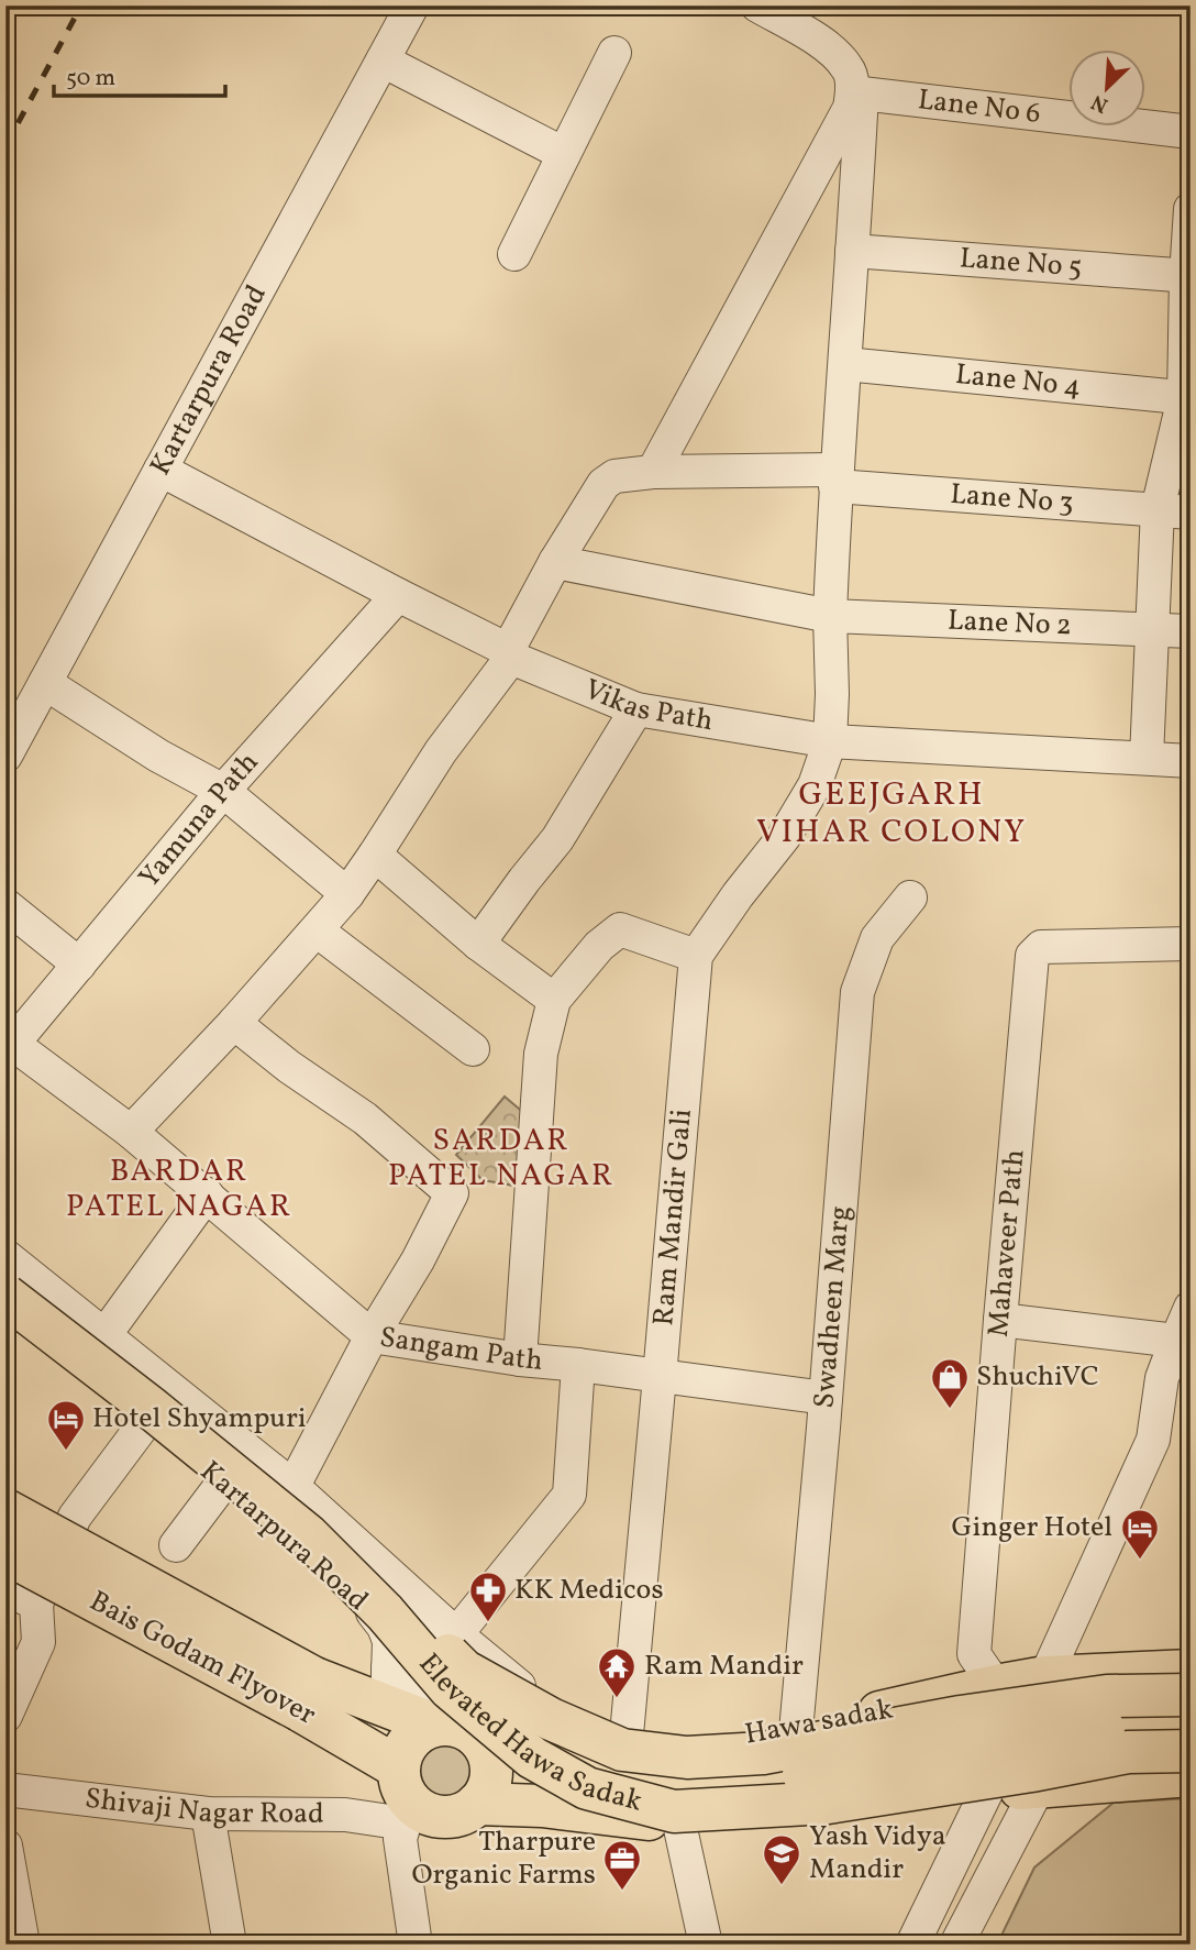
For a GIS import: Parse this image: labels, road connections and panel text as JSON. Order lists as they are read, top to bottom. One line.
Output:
{"streets":{"main road":["Bais Godam Flyover","Hawa sadak","Elevated Hawa Sadak"],"street":["Lane No 6","Lane No 5","Kartarpura Road","Lane No 4","Lane No 3","Lane No 2","Vikas Path","Yamuna Path","Ram Mandir Gali","Mahaveer Path","Swadheen Marg","Sangam Path","Shivaji Nagar Road"]},"crossings":[["Lane No 6","Lane No 5"],["Kartarpura Road","Vikas Path"],["Kartarpura Road","Bais Godam Flyover"],["Lane No 3","Lane No 2"],["Lane No 3","Vikas Path"],["Lane No 3","Sangam Path"],["Vikas Path","Yamuna Path"],["Vikas Path","Ram Mandir Gali"],["Yamuna Path","Sangam Path"],["Ram Mandir Gali","Sangam Path"],["Ram Mandir Gali","Hawa sadak"],["Mahaveer Path","Hawa sadak"],["Swadheen Marg","Sangam Path"],["Swadheen Marg","Hawa sadak"],["Bais Godam Flyover","Shivaji Nagar Road"]],"districts":["GEEJGARH VIHAR COLONY","SARDAR PATEL NAGAR","BARDAR PATEL NAGAR"],"places":{"shop":["ShuchiVC"],"hotel":["Hotel Shyampuri","Ginger Hotel"],"pharmacy":["KK Medicos"],"temple":["Ram Mandir"],"school or university":["Yash Vidya Mandir"],"office":["Tharpure Organic Farms"]},"scale_bar":"50 m","north":"bottom left"}
